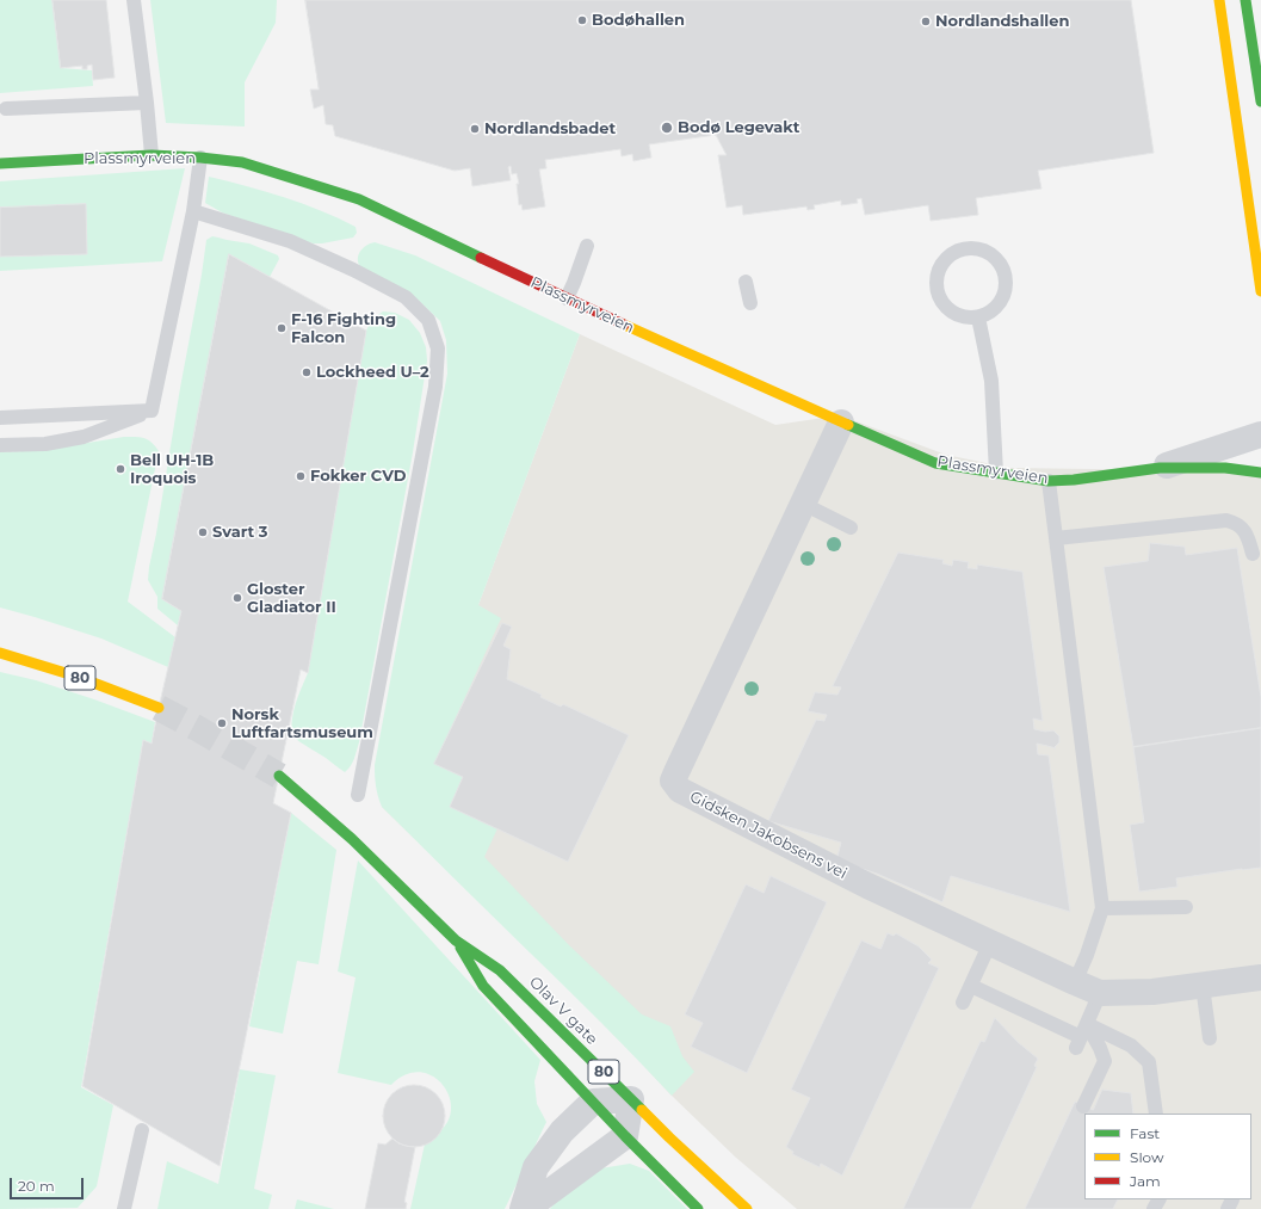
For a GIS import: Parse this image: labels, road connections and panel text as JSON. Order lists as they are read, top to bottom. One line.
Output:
{"streets":{"main road":["Plassmyrveien","80","Olav V gate"],"street":["Gidsken Jakobsens vei"]},"crossings":[["Plassmyrveien","Gidsken Jakobsens vei"]],"places":["Bodøhallen","Nordlandshallen","Bodø Legevakt","Nordlandsbadet","F-16 Fighting Falcon","Lockheed U–2","Bell UH-1B Iroquois","Fokker CVD","Svart 3","Gloster Gladiator II","Norsk Luftfartsmuseum"],"legend":["Fast","Slow","Jam"],"scale_bar":"20 m"}
